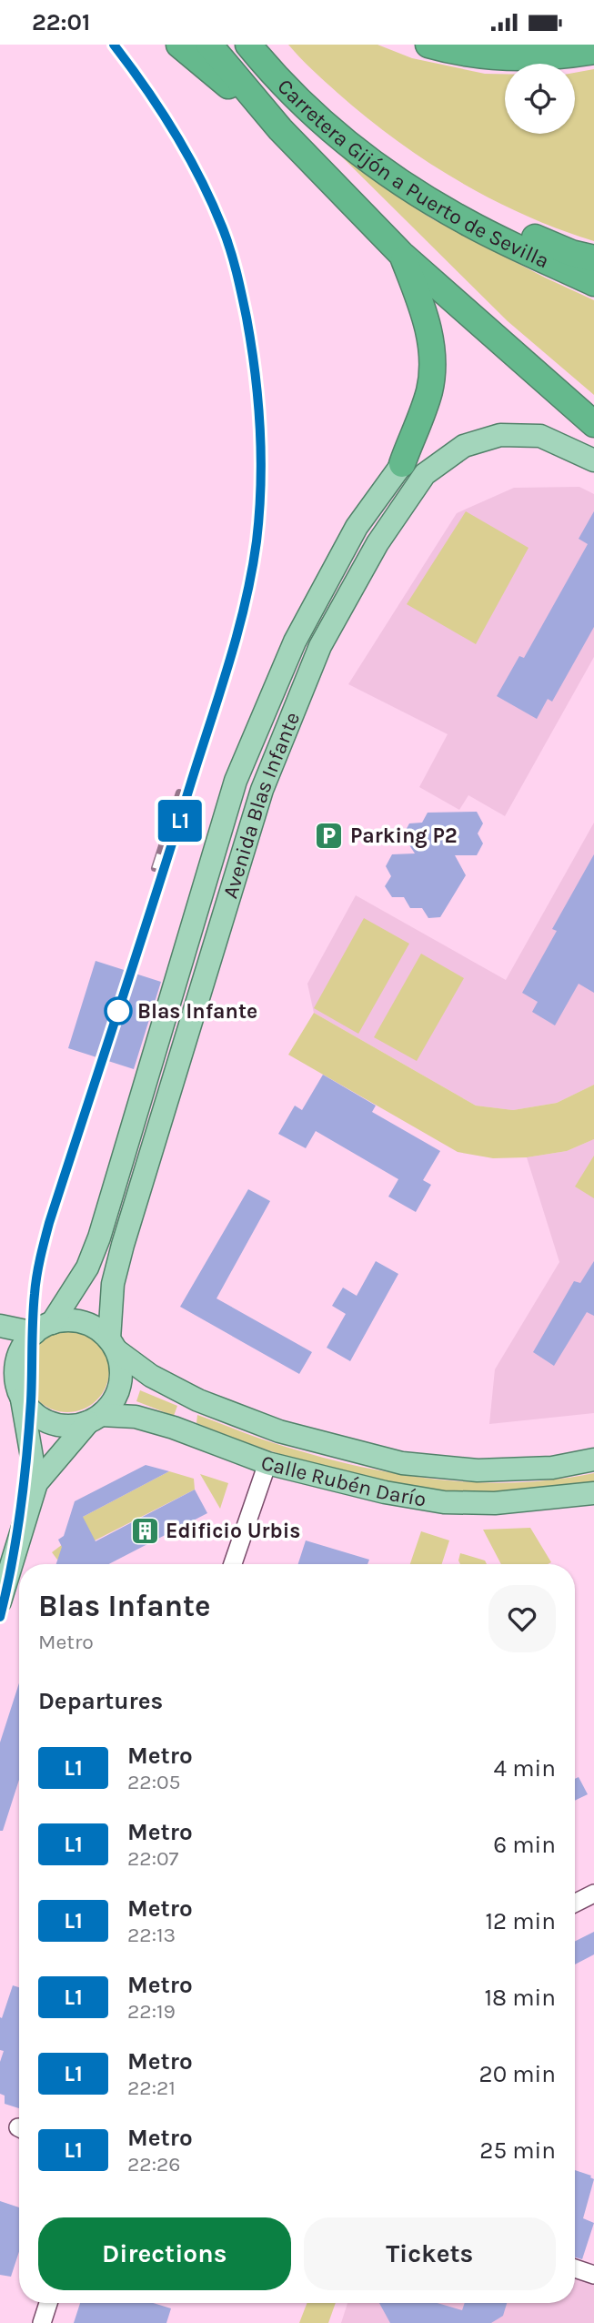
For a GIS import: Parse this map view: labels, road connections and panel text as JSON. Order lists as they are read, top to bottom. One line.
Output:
{"streets":{"highway":["Carretera Gijón a Puerto de Sevilla"],"main road":["Avenida Blas Infante","Calle Rubén Darío"]},"crossings":[["Avenida Blas Infante","Calle Rubén Darío"]],"places":{"parking":["Parking P2"],"other":["Blas Infante"],"building":["Edificio Urbis"]},"lines":["metro line L1"],"page":{"status":"22:01","on_map":"L1","heading":[["Blas Infante","Metro"],"Departures"],"list":[{"mark":"L1","name":"Metro","note":"22:05","value":"4 min"},{"mark":"L1","name":"Metro","note":"22:07","value":"6 min"},{"mark":"L1","name":"Metro","note":"22:13","value":"12 min"},{"mark":"L1","name":"Metro","note":"22:19","value":"18 min"},{"mark":"L1","name":"Metro","note":"22:21","value":"20 min"},{"mark":"L1","name":"Metro","note":"22:26","value":"25 min"}],"buttons":["Directions","Tickets"]}}
